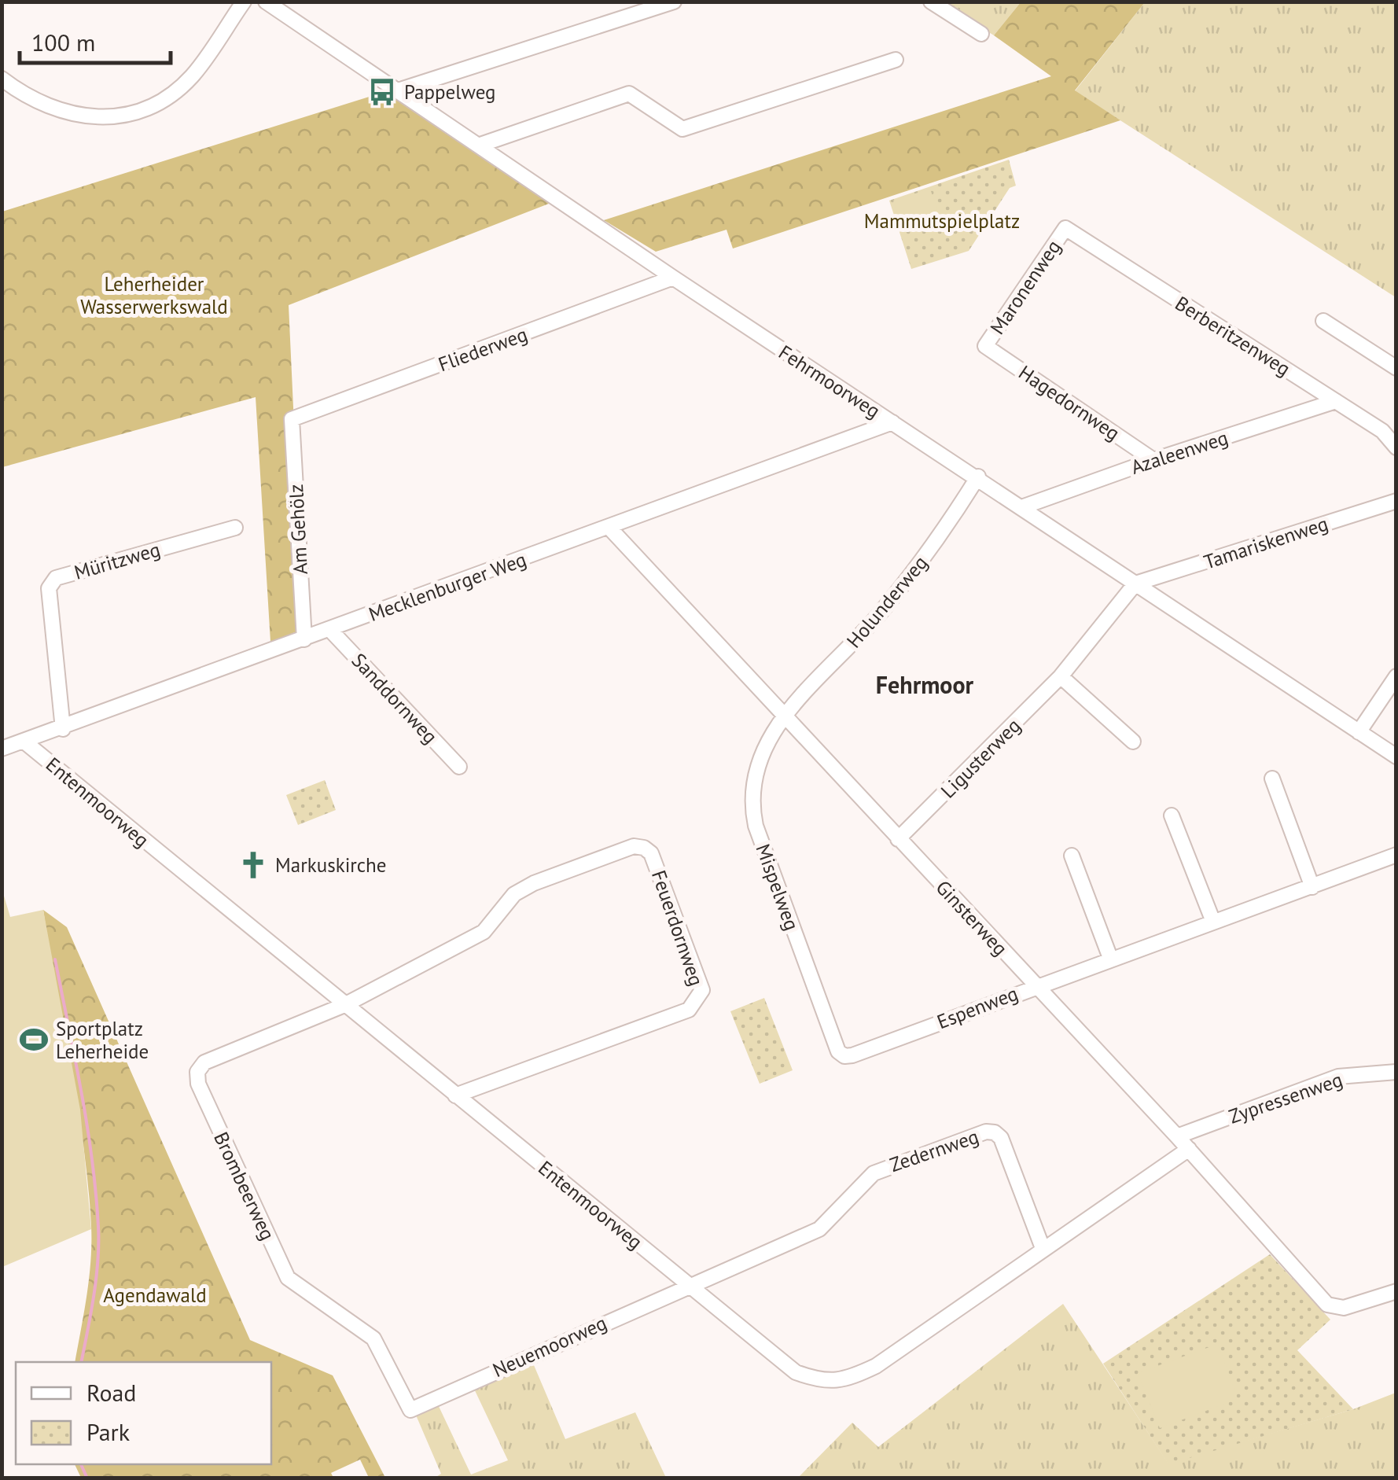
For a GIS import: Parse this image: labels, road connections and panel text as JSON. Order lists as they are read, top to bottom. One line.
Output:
{"streets":{"street":["Maronenweg","Berberitzenweg","Fliederweg","Fehrmoorweg","Hagedornweg","Azaleenweg","Am Gehölz","Tamariskenweg","Müritzweg","Mecklenburger Weg","Holunderweg","Sanddornweg","Ligusterweg","Entenmoorweg","Mispelweg","Ginsterweg","Feuerdornweg","Espenweg","Zypressenweg","Zedernweg","Brombeerweg","Neuemoorweg"]},"crossings":[["Maronenweg","Berberitzenweg"],["Maronenweg","Hagedornweg"],["Berberitzenweg","Azaleenweg"],["Fliederweg","Fehrmoorweg"],["Fliederweg","Am Gehölz"],["Fehrmoorweg","Azaleenweg"],["Fehrmoorweg","Tamariskenweg"],["Fehrmoorweg","Mecklenburger Weg"],["Fehrmoorweg","Holunderweg"],["Fehrmoorweg","Ligusterweg"],["Hagedornweg","Azaleenweg"],["Am Gehölz","Mecklenburger Weg"],["Tamariskenweg","Ligusterweg"],["Müritzweg","Mecklenburger Weg"],["Mecklenburger Weg","Sanddornweg"],["Mecklenburger Weg","Entenmoorweg"],["Mecklenburger Weg","Ginsterweg"],["Holunderweg","Mispelweg"],["Holunderweg","Ginsterweg"],["Ligusterweg","Ginsterweg"],["Entenmoorweg","Ginsterweg"],["Entenmoorweg","Feuerdornweg"],["Entenmoorweg","Zedernweg"],["Entenmoorweg","Brombeerweg"],["Entenmoorweg","Neuemoorweg"],["Mispelweg","Ginsterweg"],["Mispelweg","Espenweg"],["Ginsterweg","Espenweg"],["Ginsterweg","Zypressenweg"],["Feuerdornweg","Brombeerweg"],["Zedernweg","Neuemoorweg"],["Brombeerweg","Neuemoorweg"]],"districts":["Fehrmoor"],"parks":["Mammutspielplatz","Leherheider Wasserwerkswald","Agendawald"],"places":{"bus stop":["Pappelweg"],"church":["Markuskirche"],"sports":["Sportplatz Leherheide"]},"legend":["Road","Park"],"scale_bar":"100 m"}
